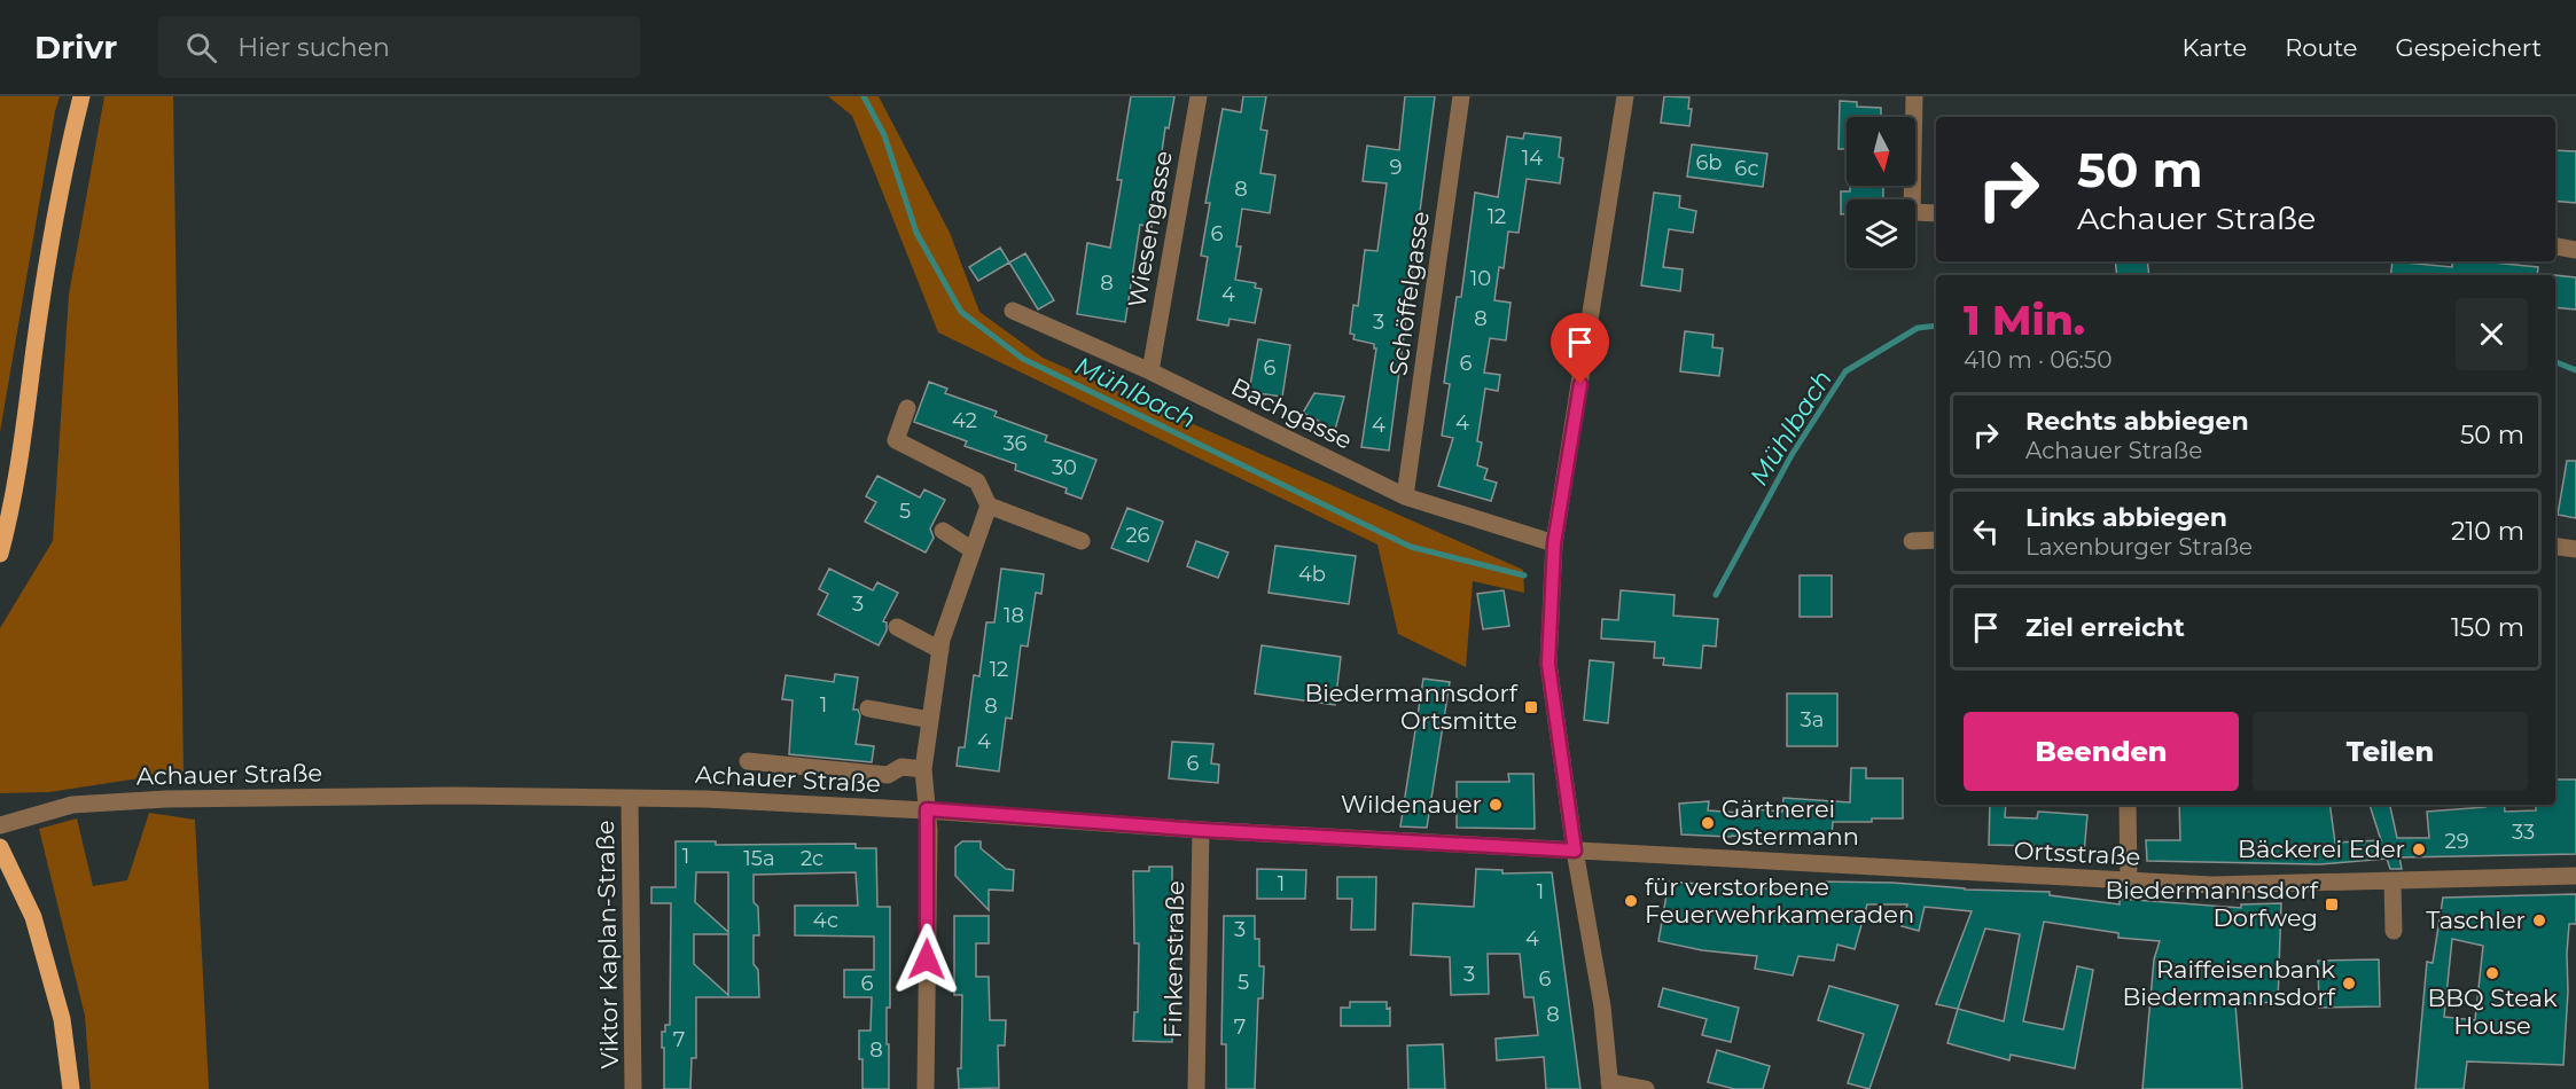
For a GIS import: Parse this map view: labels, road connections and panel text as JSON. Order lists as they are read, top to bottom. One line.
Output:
{"streets":{"street":["Wiesengasse","Schöffelgasse","Bachgasse","Achauer Straße","Ortsstraße","Viktor Kaplan-Straße","Finkenstraße"]},"crossings":[["Wiesengasse","Bachgasse"],["Schöffelgasse","Bachgasse"],["Achauer Straße","Ortsstraße"],["Achauer Straße","Viktor Kaplan-Straße"],["Achauer Straße","Finkenstraße"]],"water":["Mühlbach"],"places":{"transit":["Biedermannsdorf Ortsmitte","Biedermannsdorf Dorfweg"],"other":["Wildenauer","Gärtnerei Ostermann","Bäckerei Eder","für verstorbene Feuerwehrkameraden","Taschler","BBQ Steak House","Raiffeisenbank Biedermannsdorf"]},"house_numbers":["14","6b","9","6c","8","12","6","10","8","4","8","3","6","6","42","4","4","36","30","5","26","4b","3","18","12","1","8","3a","4","6","33","29","1","15a","2c","1","1","4c","3","4","3","6","5","6","8","7","7","8"],"north":"bottom","page":{"header":"Drivr","search":"Hier suchen","nav":["Karte","Route","Gespeichert"],"turn":["50 m","Achauer Straße"],"heading":["1 Min.","410 m · 06:50"],"list":[{"name":"Rechts abbiegen","note":"Achauer Straße","value":"50 m"},{"name":"Links abbiegen","note":"Laxenburger Straße","value":"210 m"},{"name":"Ziel erreicht","value":"150 m"}],"buttons":["Beenden","Teilen"]}}
